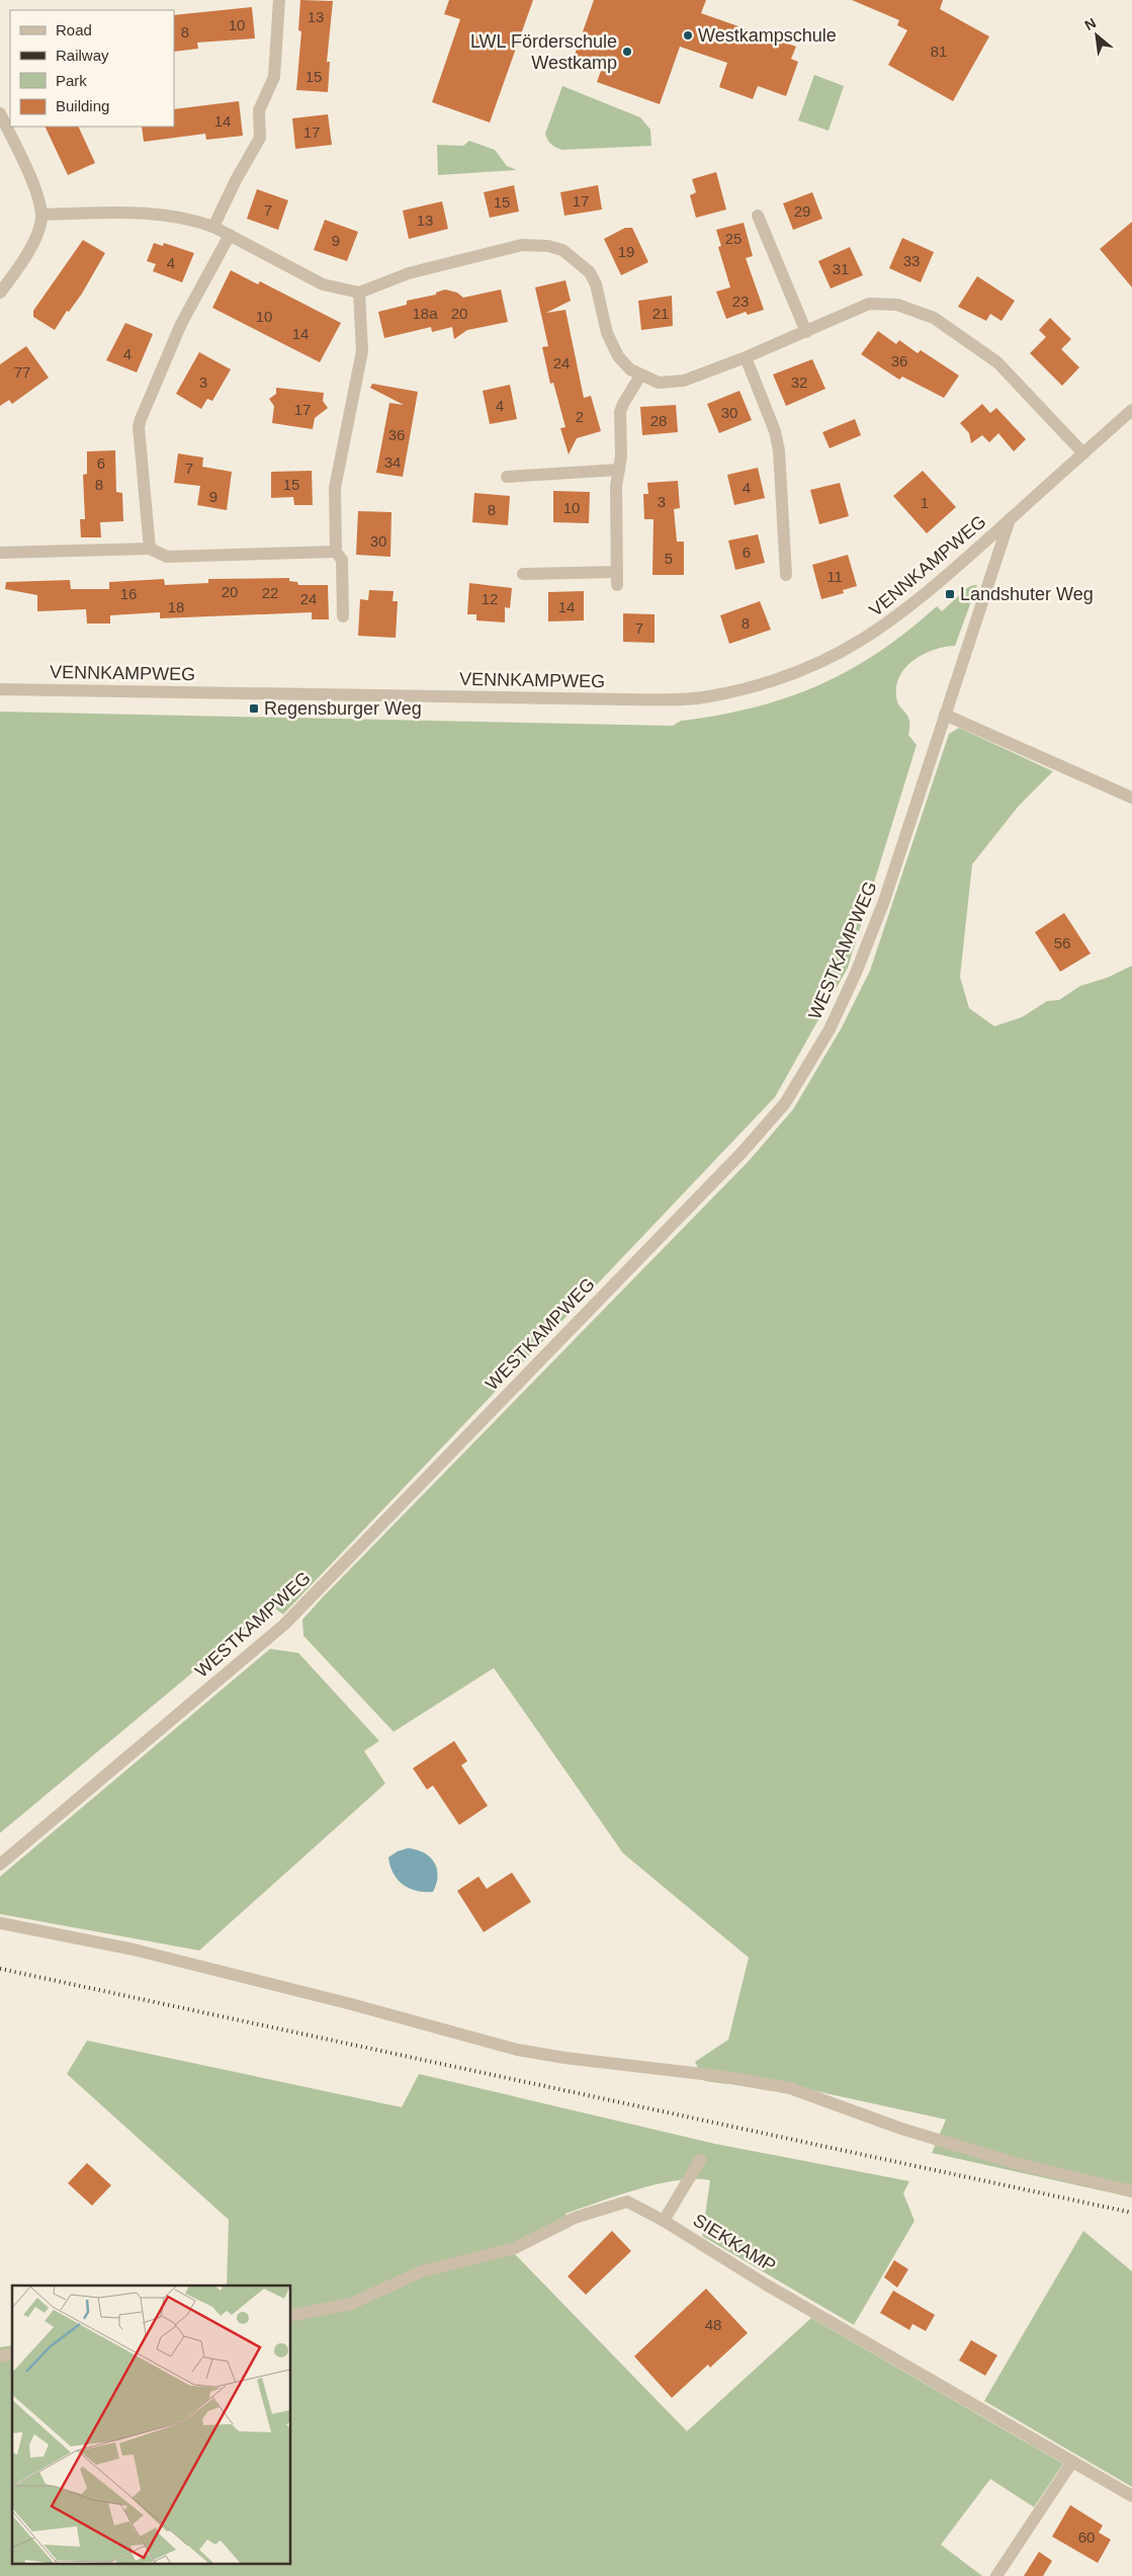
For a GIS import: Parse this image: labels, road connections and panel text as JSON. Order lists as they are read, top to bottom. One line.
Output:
{"streets":{"street":["VENNKAMPWEG","WESTKAMPWEG","SIEKKAMP"]},"crossings":[["VENNKAMPWEG","WESTKAMPWEG"]],"places":{"other":["Westkampschule","LWL Förderschule Westkamp"],"transit":["Landshuter Weg","Regensburger Weg"]},"house_numbers":["13","10","8","81","15","14","17","17","15","7","29","13","25","9","19","33","4","31","23","18a","20","21","10","14","4","36","24","77","3","32","4","17","30","2","28","36","34","6","7","8","15","4","9","3","1","10","8","30","6","5","11","20","22","16","24","12","18","14","8","7","56","48","60"],"legend":["Road","Railway","Park","Building"],"north":"top left"}
